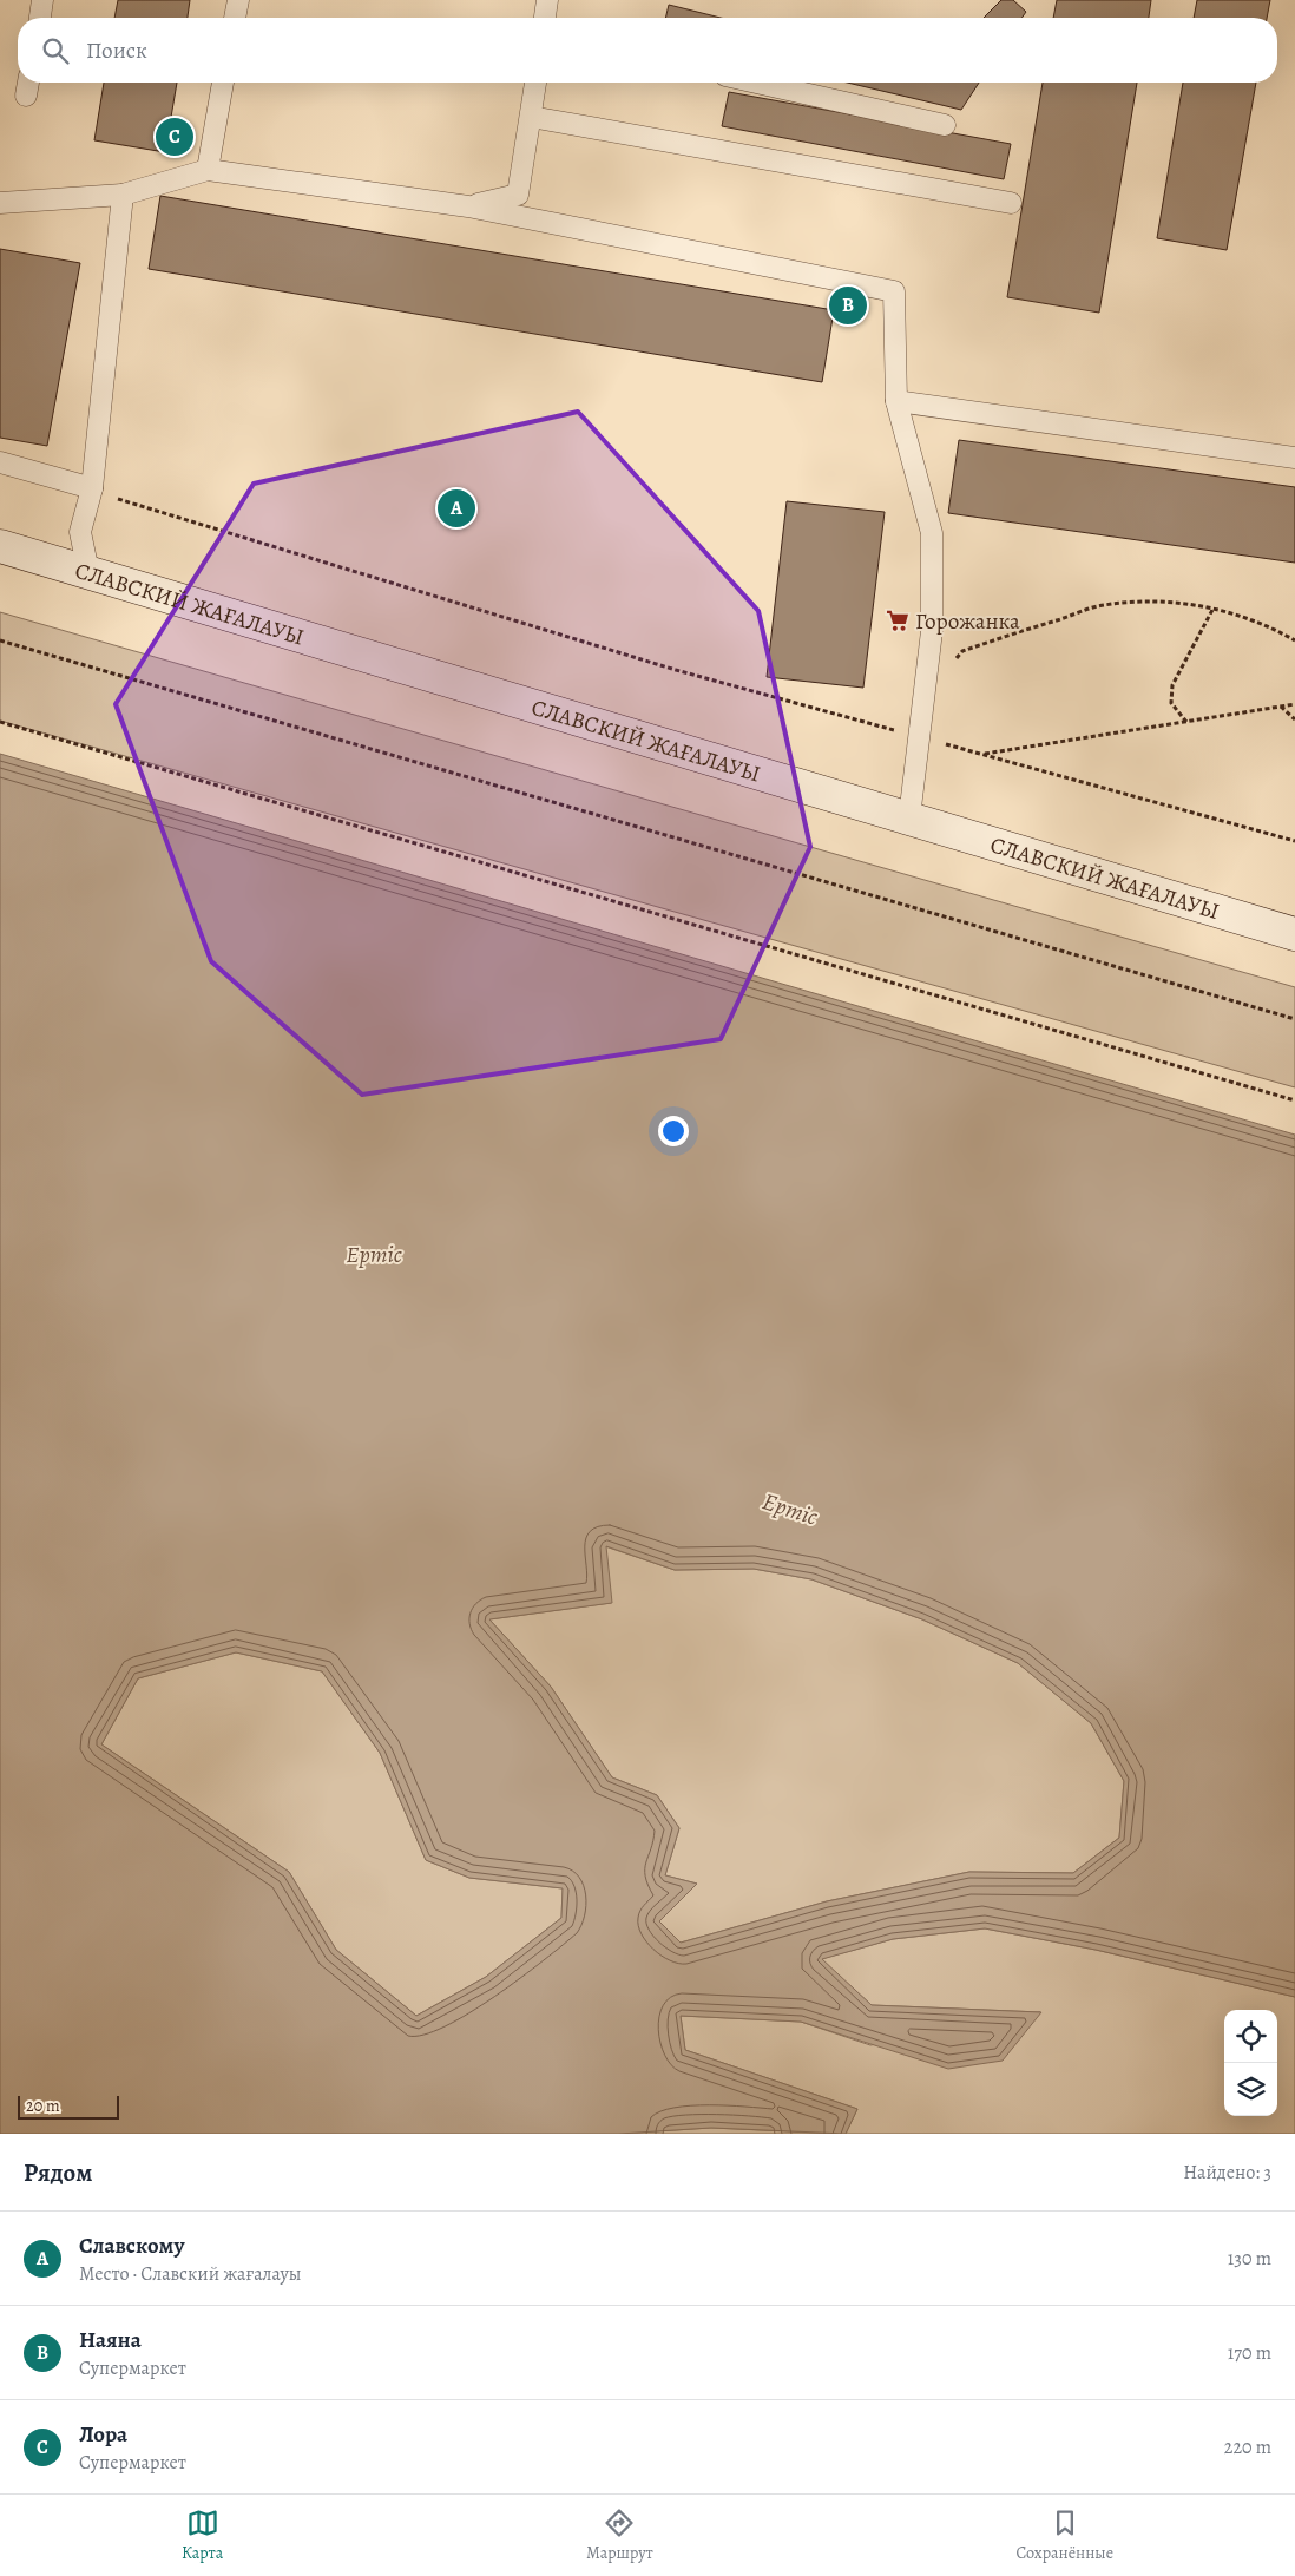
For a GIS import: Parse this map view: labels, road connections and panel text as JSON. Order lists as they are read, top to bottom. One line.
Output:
{"streets":{"street":["СЛАВСКИЙ ЖАҒАЛАУЫ"]},"water":["Ертіс"],"places":{"supermarket":["Горожанка"]},"scale_bar":"20 m","page":{"search":"Поиск","pins":["C","B","A"],"scale":"20 m","heading":["Рядом","Найдено: 3"],"list":[{"mark":"A","name":"Славскому","note":"Место · Славский жағалауы","value":"130 m"},{"mark":"B","name":"Наяна","note":"Супермаркет","value":"170 m"},{"mark":"C","name":"Лора","note":"Супермаркет","value":"220 m"}],"nav":["Карта","Маршрут","Сохранённые"]}}
